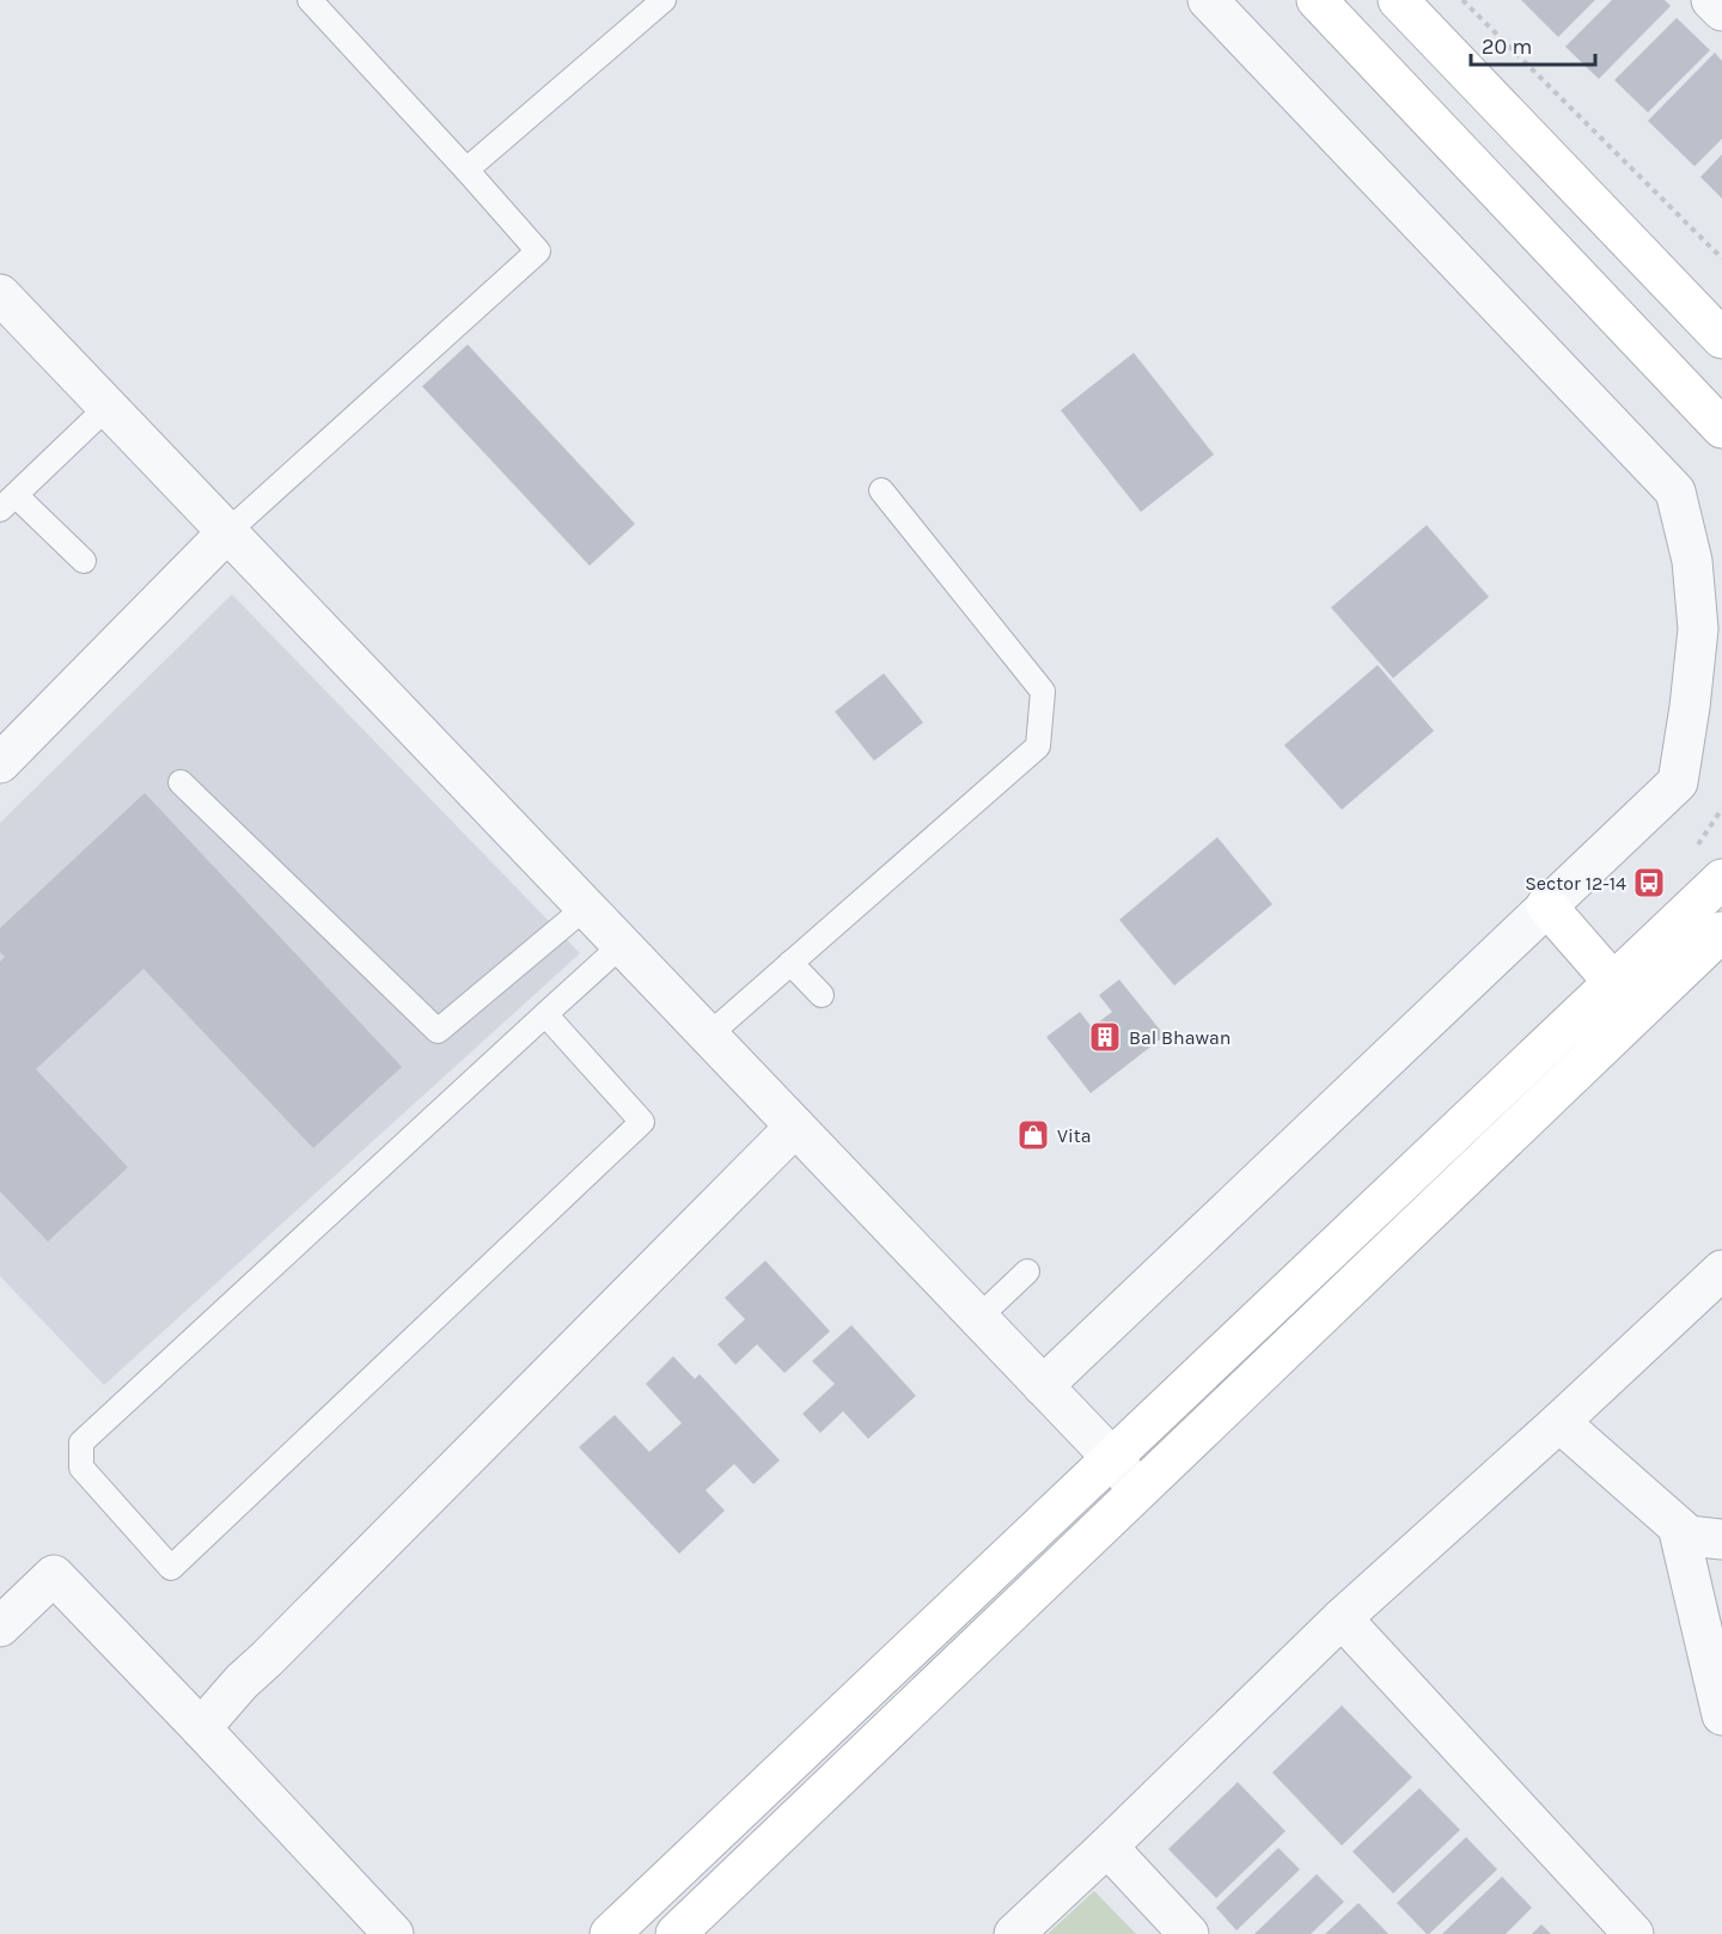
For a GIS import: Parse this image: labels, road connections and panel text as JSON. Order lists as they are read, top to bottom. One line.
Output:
{"places":{"bus stop":["Sector 12-14"],"building":["Bal Bhawan"],"shop":["Vita"]},"scale_bar":"20 m"}
